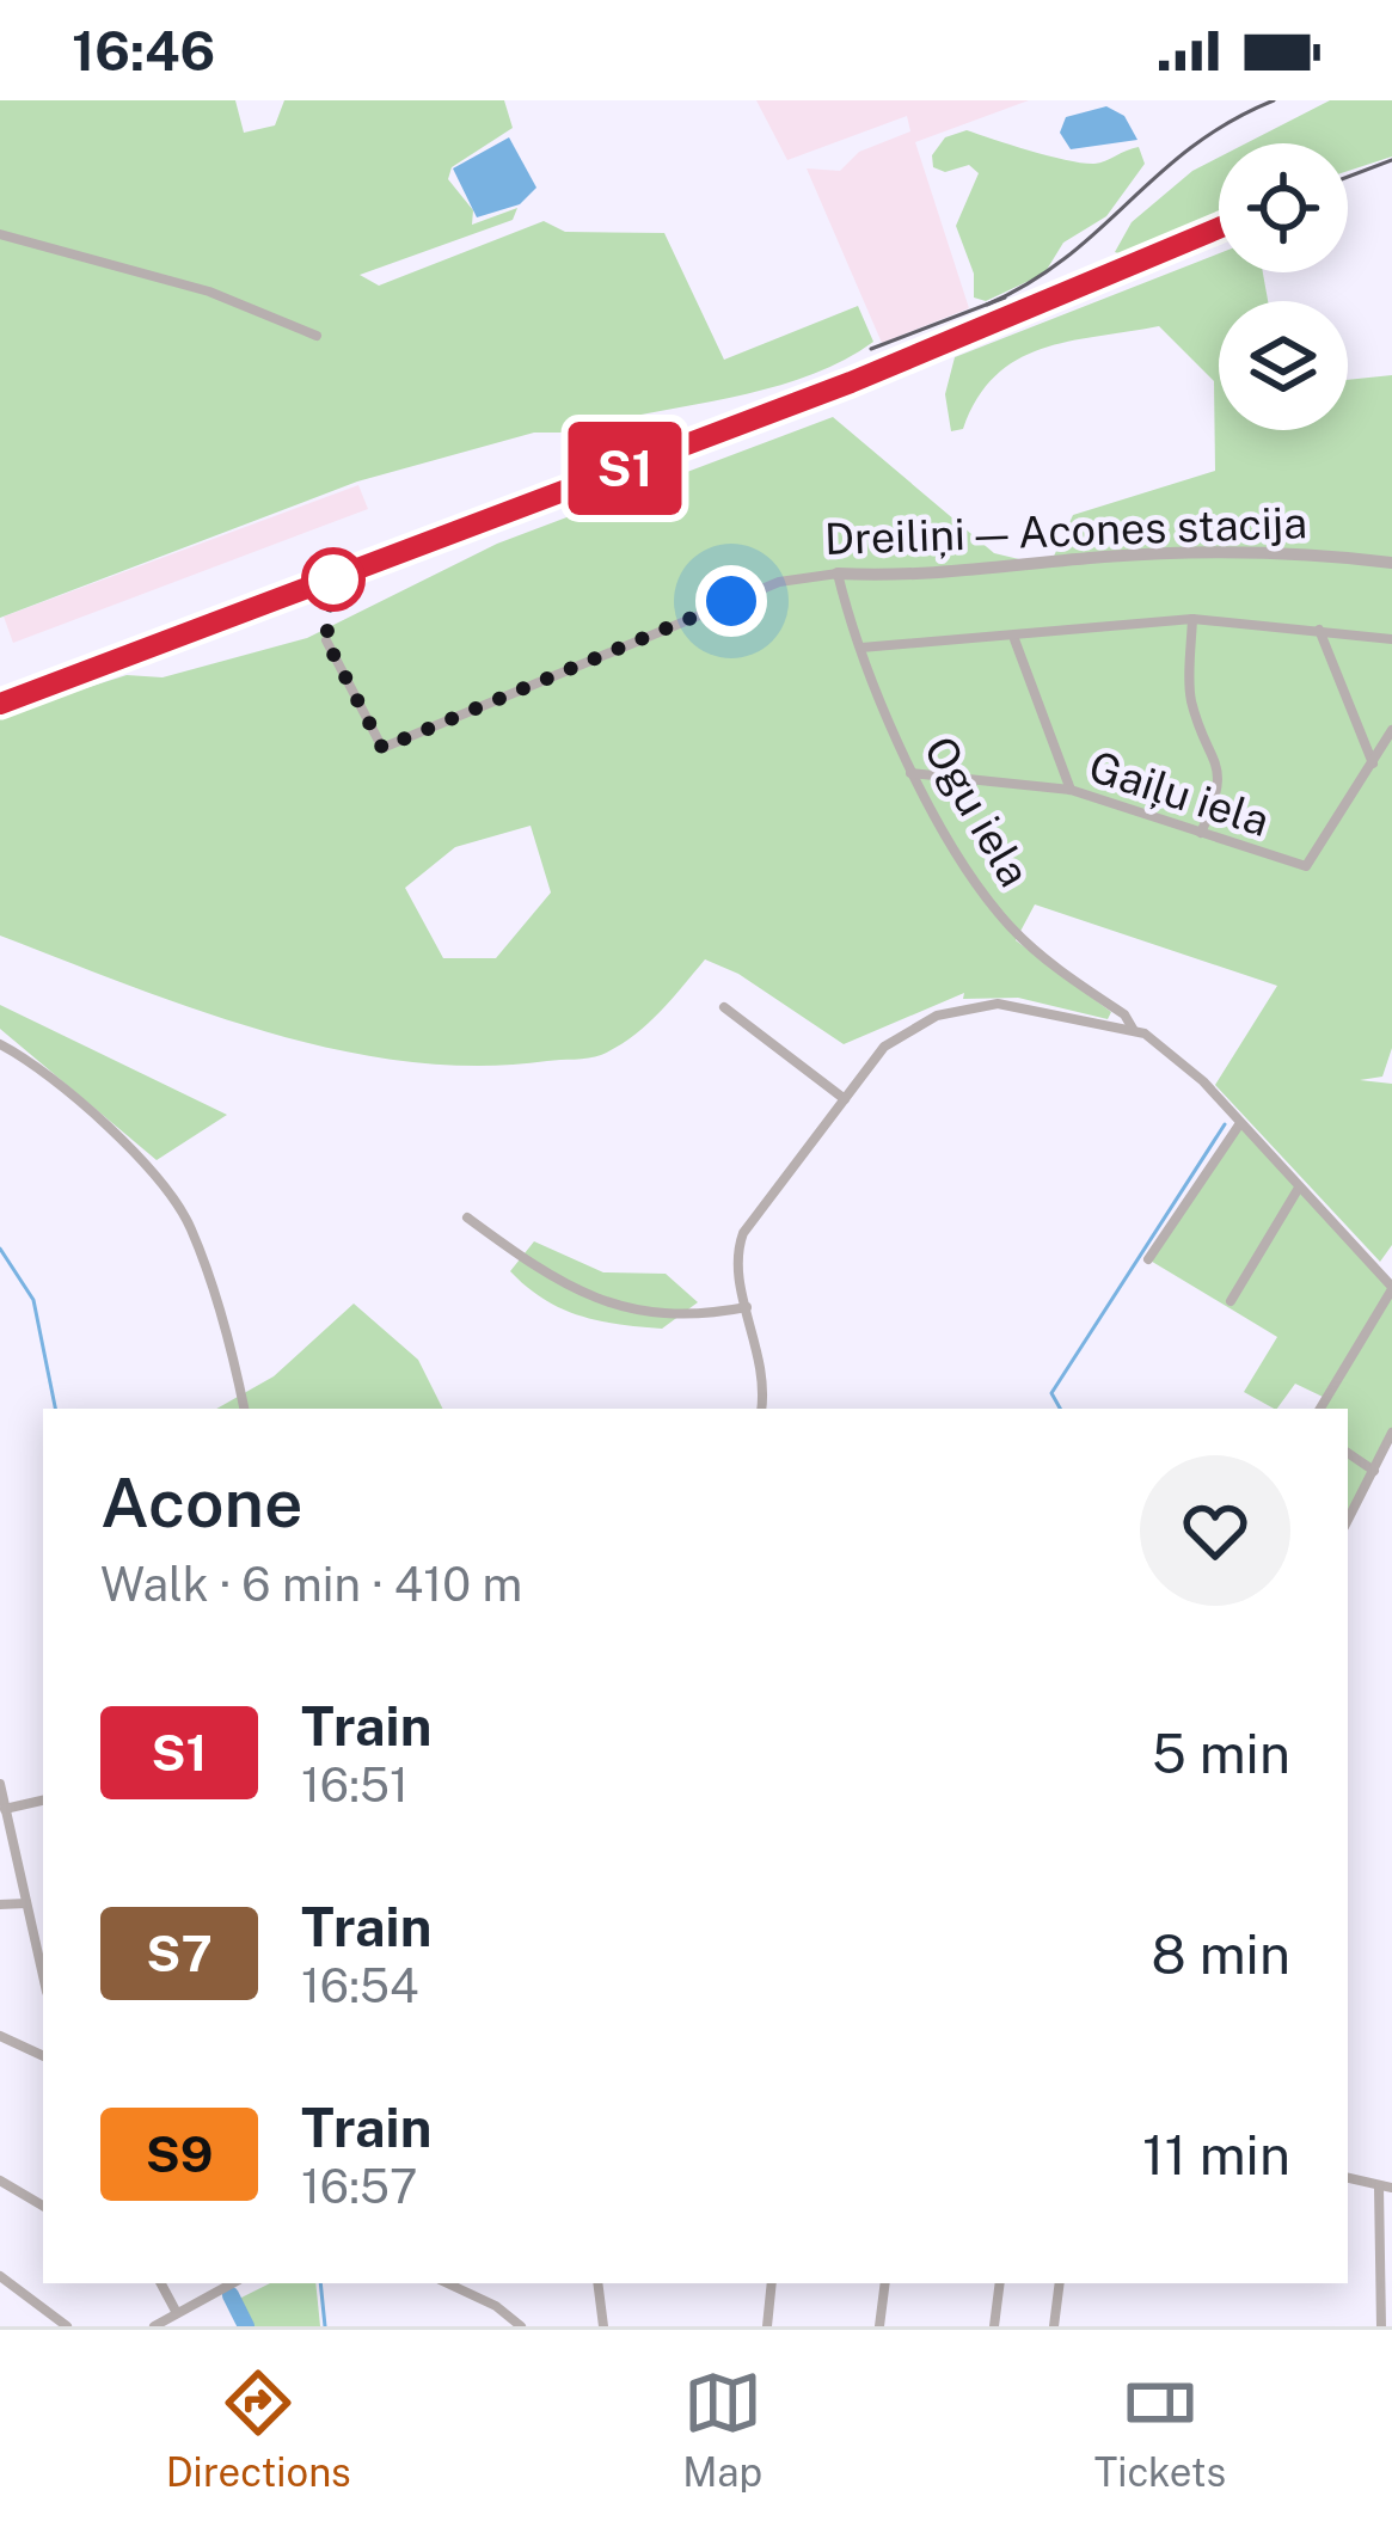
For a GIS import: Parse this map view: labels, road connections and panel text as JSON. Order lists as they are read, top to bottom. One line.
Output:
{"streets":{"street":["Dreiliņi — Acones stacija","Gaiļu iela","Ogu iela"]},"crossings":[["Dreiliņi — Acones stacija","Ogu iela"],["Gaiļu iela","Ogu iela"]],"page":{"status":"16:46","on_map":"S1","heading":["Acone","Walk · 6 min · 410 m"],"list":[{"mark":"S1","name":"Train","note":"16:51","value":"5 min"},{"mark":"S7","name":"Train","note":"16:54","value":"8 min"},{"mark":"S9","name":"Train","note":"16:57","value":"11 min"}],"tabs":["Directions","Map","Tickets"]}}
